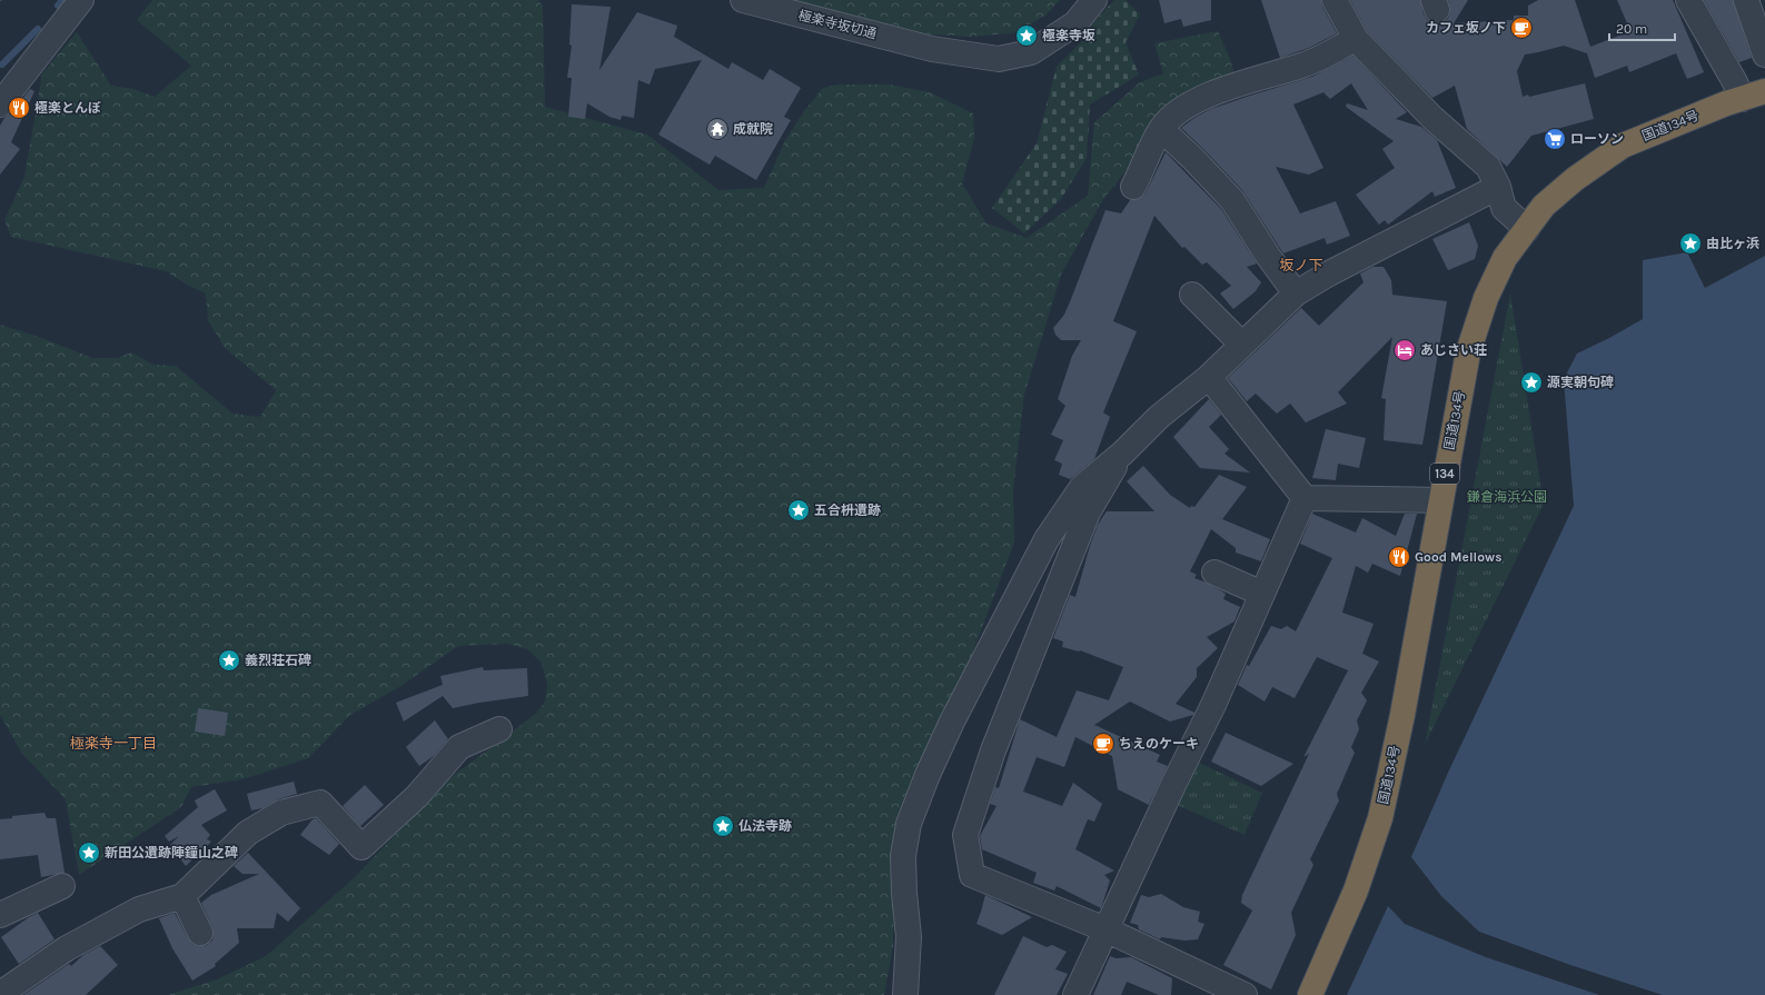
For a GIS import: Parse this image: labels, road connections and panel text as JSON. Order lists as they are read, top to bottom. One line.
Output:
{"streets":{"highway":["国道134号","134"],"street":["極楽寺坂切通"]},"districts":["坂ノ下","極楽寺一丁目"],"parks":["鎌倉海浜公園"],"places":{"cafe":["カフェ坂ノ下","ちえのケーキ"],"place":["極楽寺坂","由比ヶ浜","源実朝句碑","五合枡遺跡","義烈荘石碑","仏法寺跡","新田公遺跡陣鐘山之碑"],"restaurant":["極楽とんぼ","Good Mellows"],"temple":["成就院"],"supermarket":["ローソン"],"hotel":["あじさい荘"]},"scale_bar":"20 m"}
